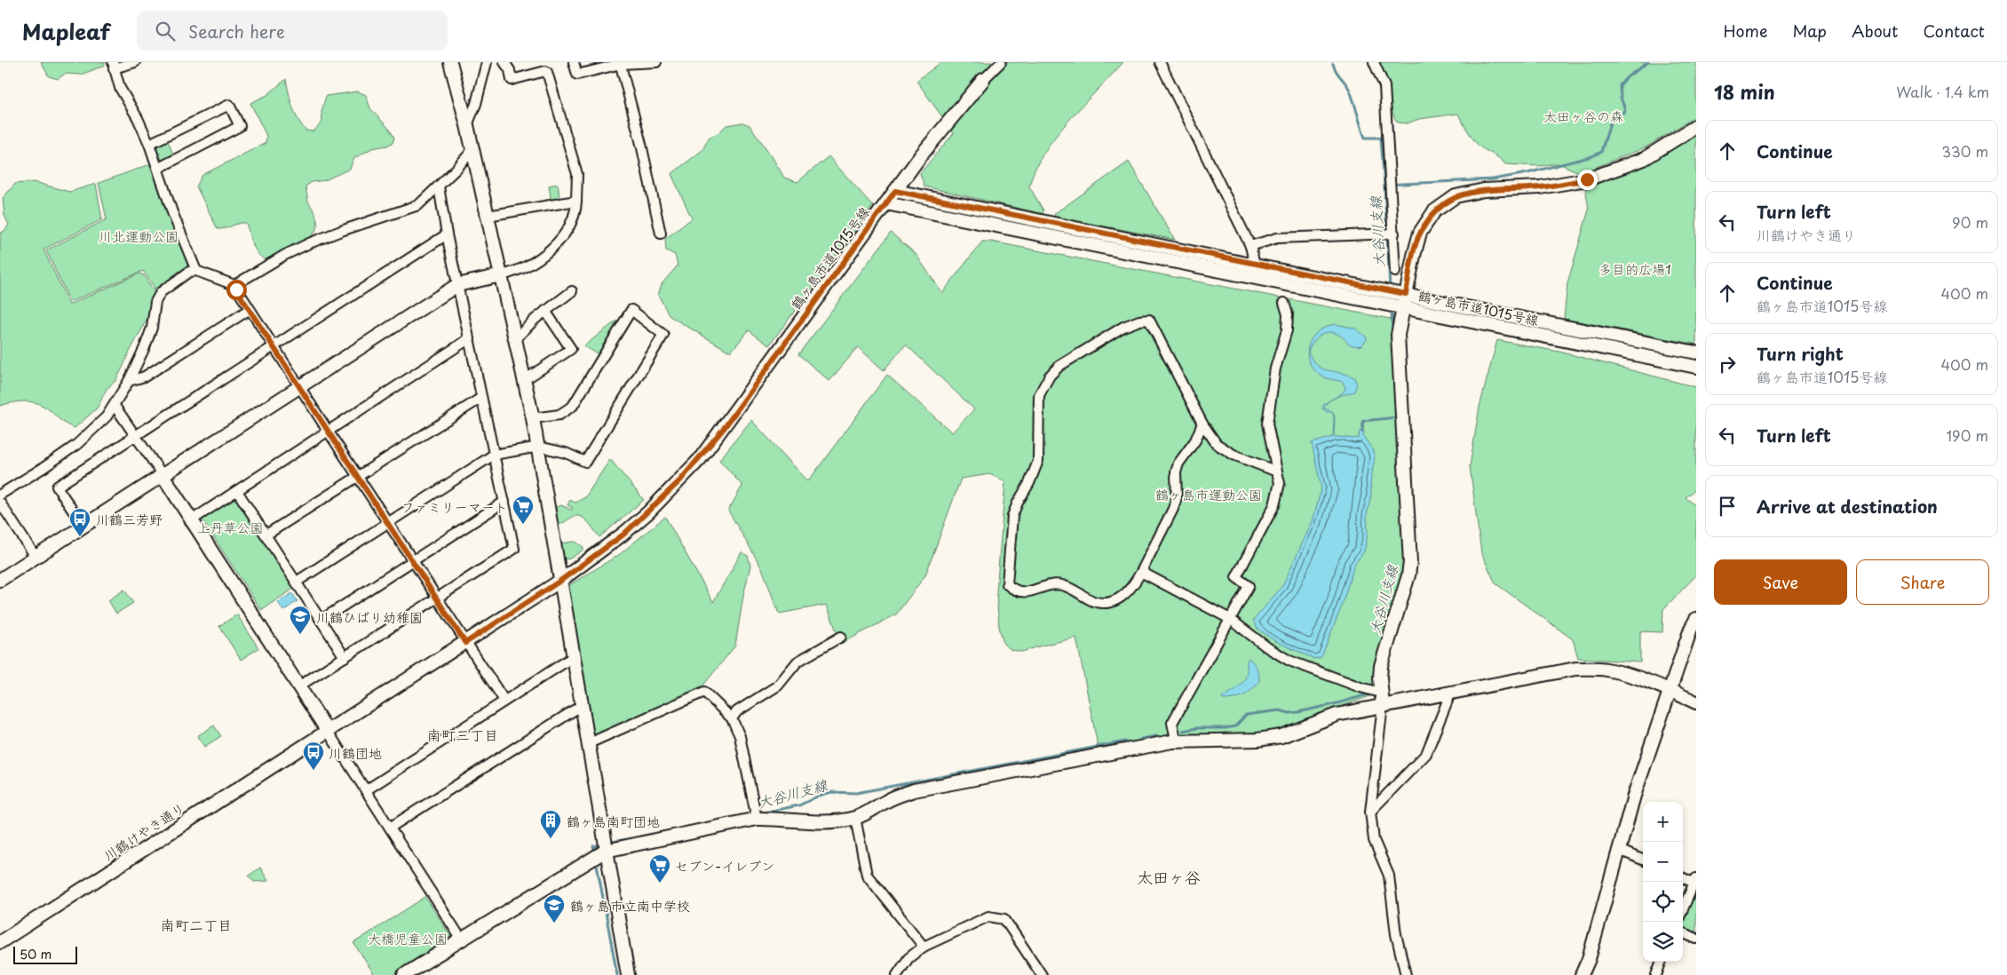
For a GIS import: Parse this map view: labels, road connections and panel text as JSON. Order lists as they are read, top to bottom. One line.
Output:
{"streets":{"street":["鶴ヶ島市道1015号線","川鶴けやき通り"]},"districts":["南町三丁目","太田ヶ谷","南町二丁目"],"water":["大谷川支線"],"parks":["太田ヶ谷の森","川北運動公園","多目的広場1","鶴ヶ島市運動公園","上丹草公園","大橋児童公園"],"places":{"supermarket":["ファミリーマート","セブン-イレブン"],"bus stop":["川鶴三芳野","川鶴団地"],"school or university":["川鶴ひばり幼稚園","鶴ヶ島市立南中学校"],"building":["鶴ヶ島南町団地"]},"scale_bar":"50 m","page":{"header":"Mapleaf","search":"Search here","nav":["Home","Map","About","Contact"],"heading":["18 min","Walk · 1.4 km"],"list":[["Continue","330 m"],["Turn left","川鶴けやき通り","90 m"],["Continue","鶴ヶ島市道1015号線","400 m"],["Turn right","鶴ヶ島市道1015号線","400 m"],["Turn left","190 m"],"Arrive at destination"],"buttons":["Save","Share"],"map_buttons":["+","−"],"scale":"50 m"}}
